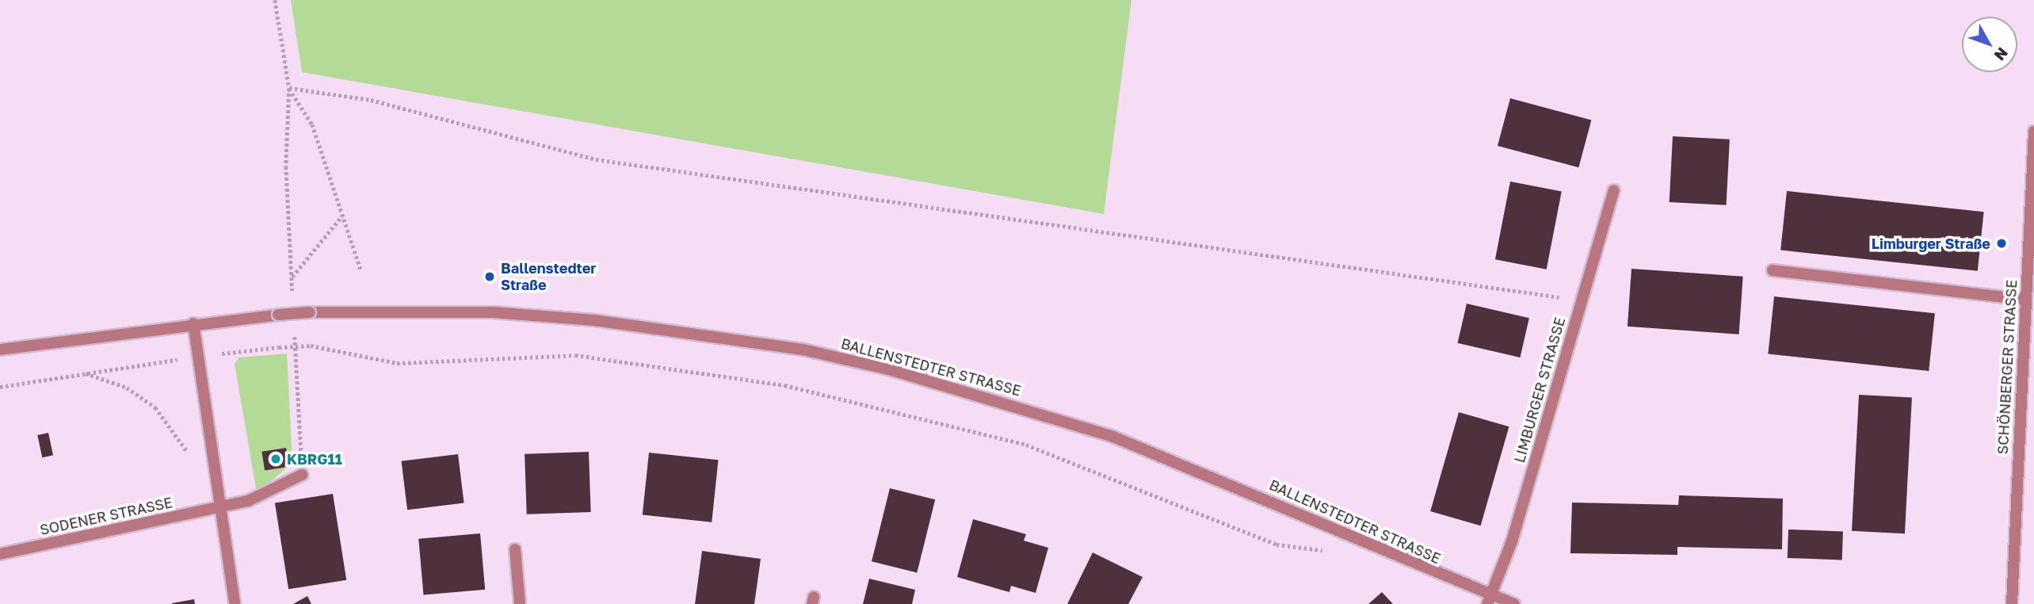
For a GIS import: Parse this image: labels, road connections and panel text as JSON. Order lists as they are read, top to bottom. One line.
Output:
{"streets":{"street":["BALLENSTEDTER STRASSE","SCHÖNBERGER STRASSE","LIMBURGER STRASSE","SODENER STRASSE"]},"crossings":[["BALLENSTEDTER STRASSE","LIMBURGER STRASSE"]],"places":["Limburger Straße","Ballenstedter Straße","KBRG11"],"north":"bottom right"}
